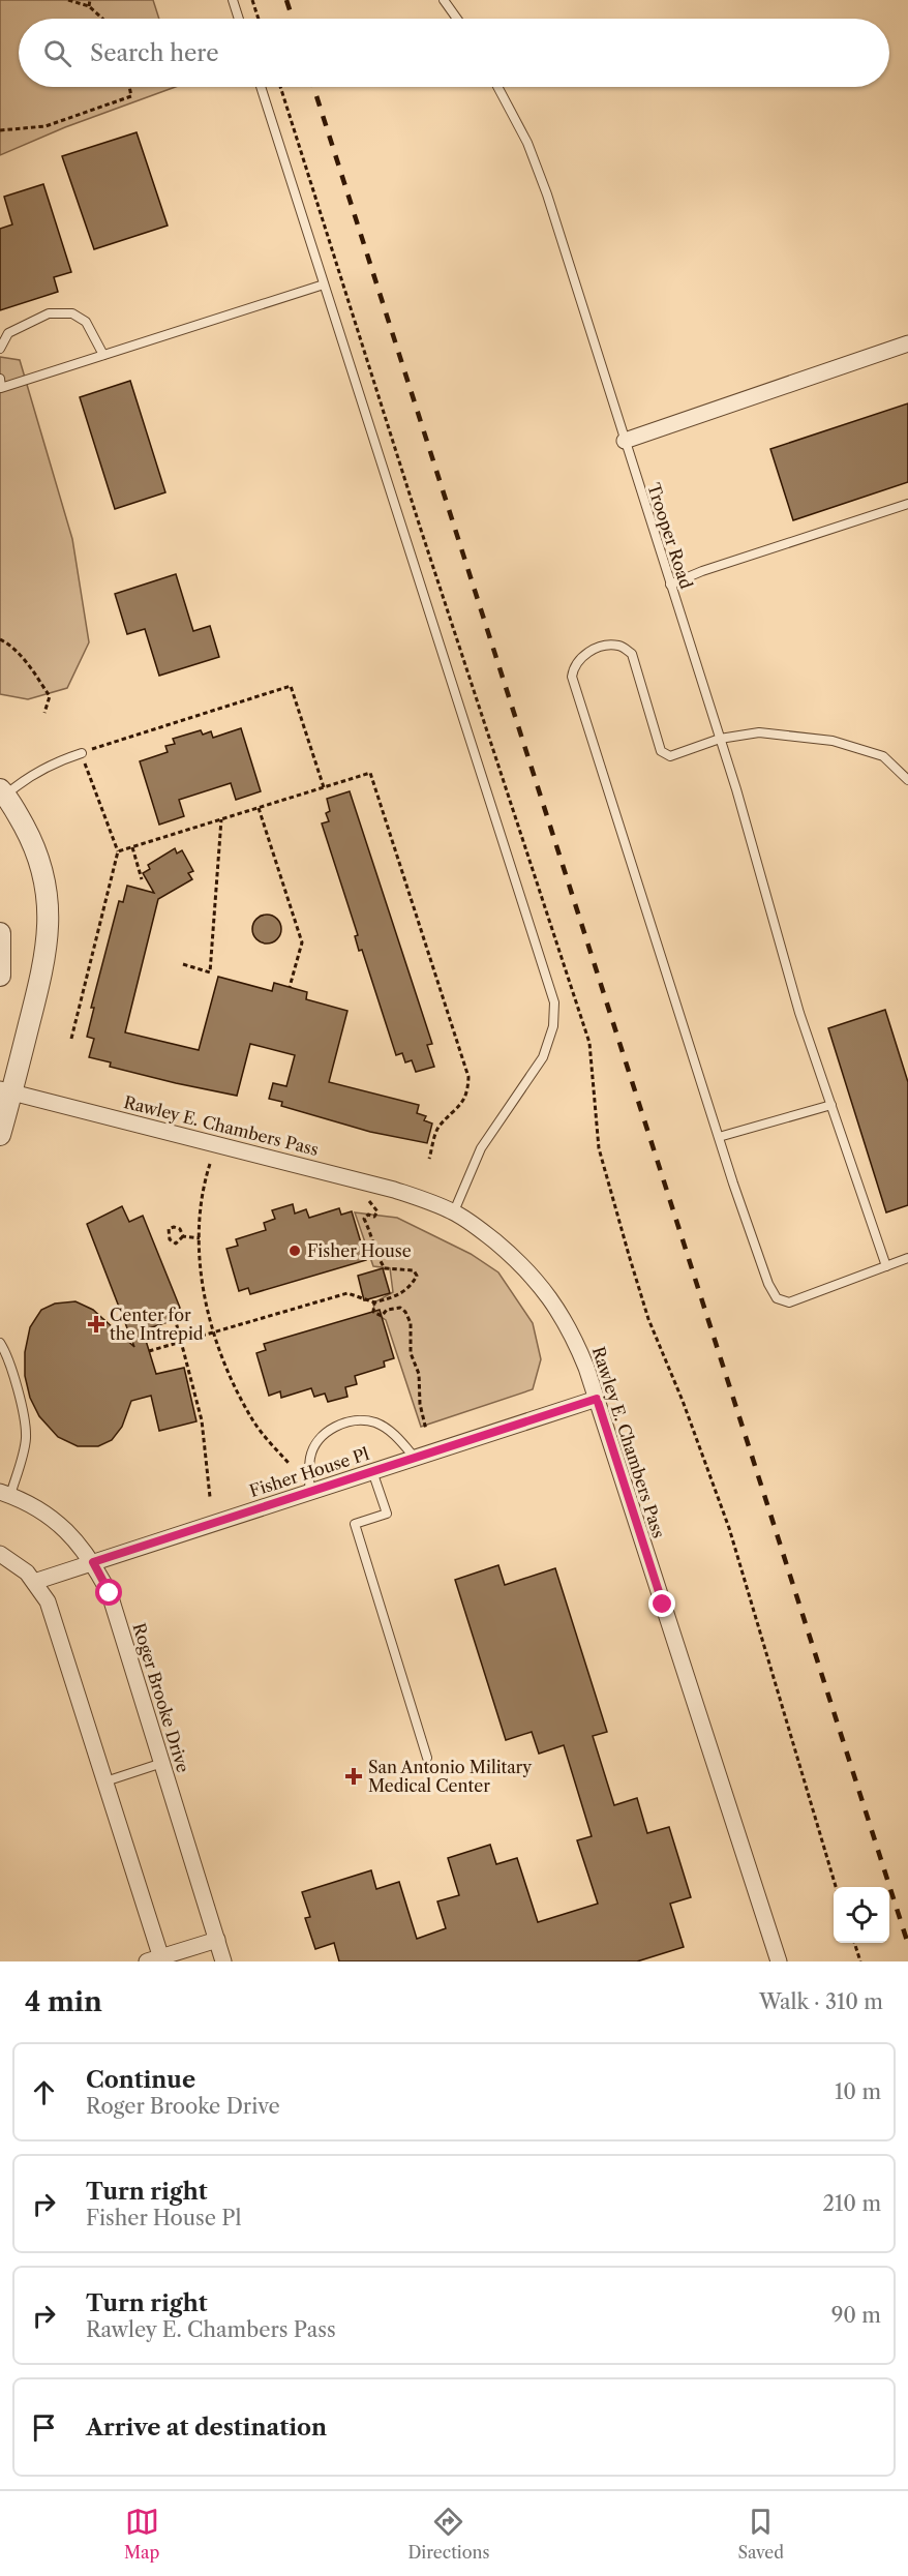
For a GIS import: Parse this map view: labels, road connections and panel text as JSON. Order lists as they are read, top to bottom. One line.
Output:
{"streets":{"street":["Rawley E. Chambers Pass","Fisher House Pl","Roger Brooke Drive"],"lane":["Trooper Road"]},"crossings":[["Rawley E. Chambers Pass","Fisher House Pl"],["Fisher House Pl","Roger Brooke Drive"]],"places":{"other":["Fisher House"],"health":["Center for the Intrepid","San Antonio Military Medical Center"]},"page":{"search":"Search here","heading":["4 min","Walk · 310 m"],"list":[["Continue","Roger Brooke Drive","10 m"],["Turn right","Fisher House Pl","210 m"],["Turn right","Rawley E. Chambers Pass","90 m"],"Arrive at destination"],"nav":["Map","Directions","Saved"]}}
